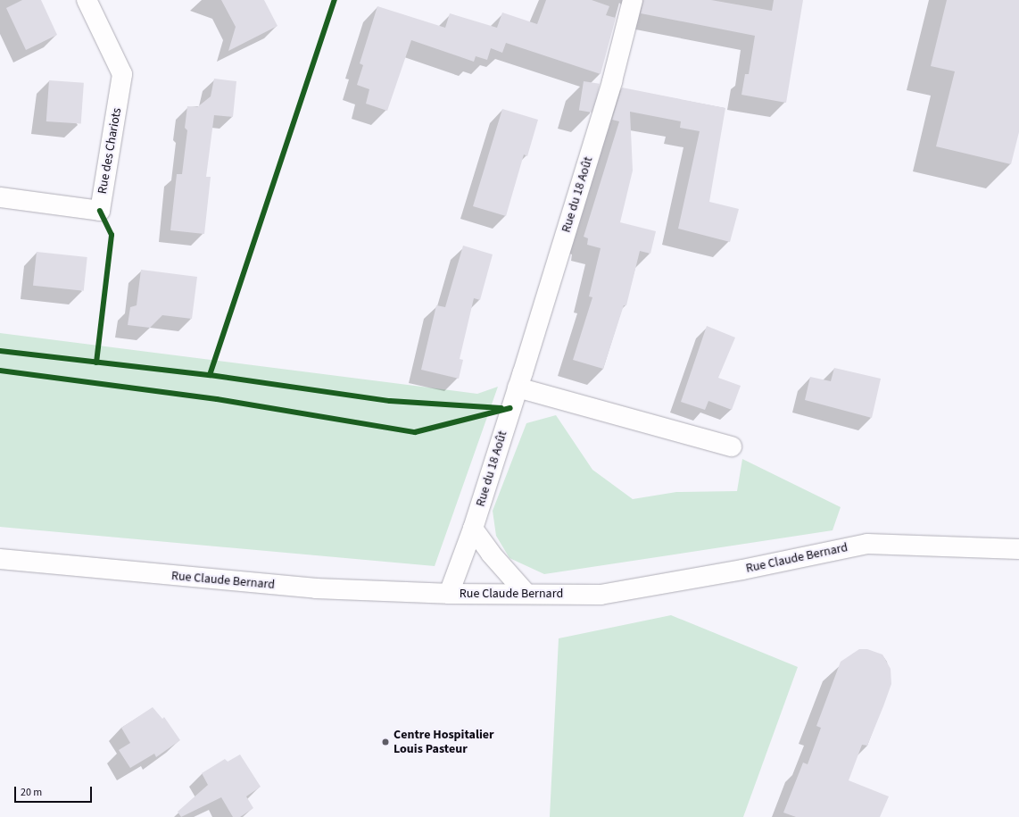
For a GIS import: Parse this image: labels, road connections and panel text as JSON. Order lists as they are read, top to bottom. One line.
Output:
{"streets":{"street":["Rue des Chariots","Rue du 18 Août","Rue Claude Bernard"]},"crossings":[["Rue du 18 Août","Rue Claude Bernard"]],"places":["Centre Hospitalier Louis Pasteur"],"scale_bar":"20 m"}
